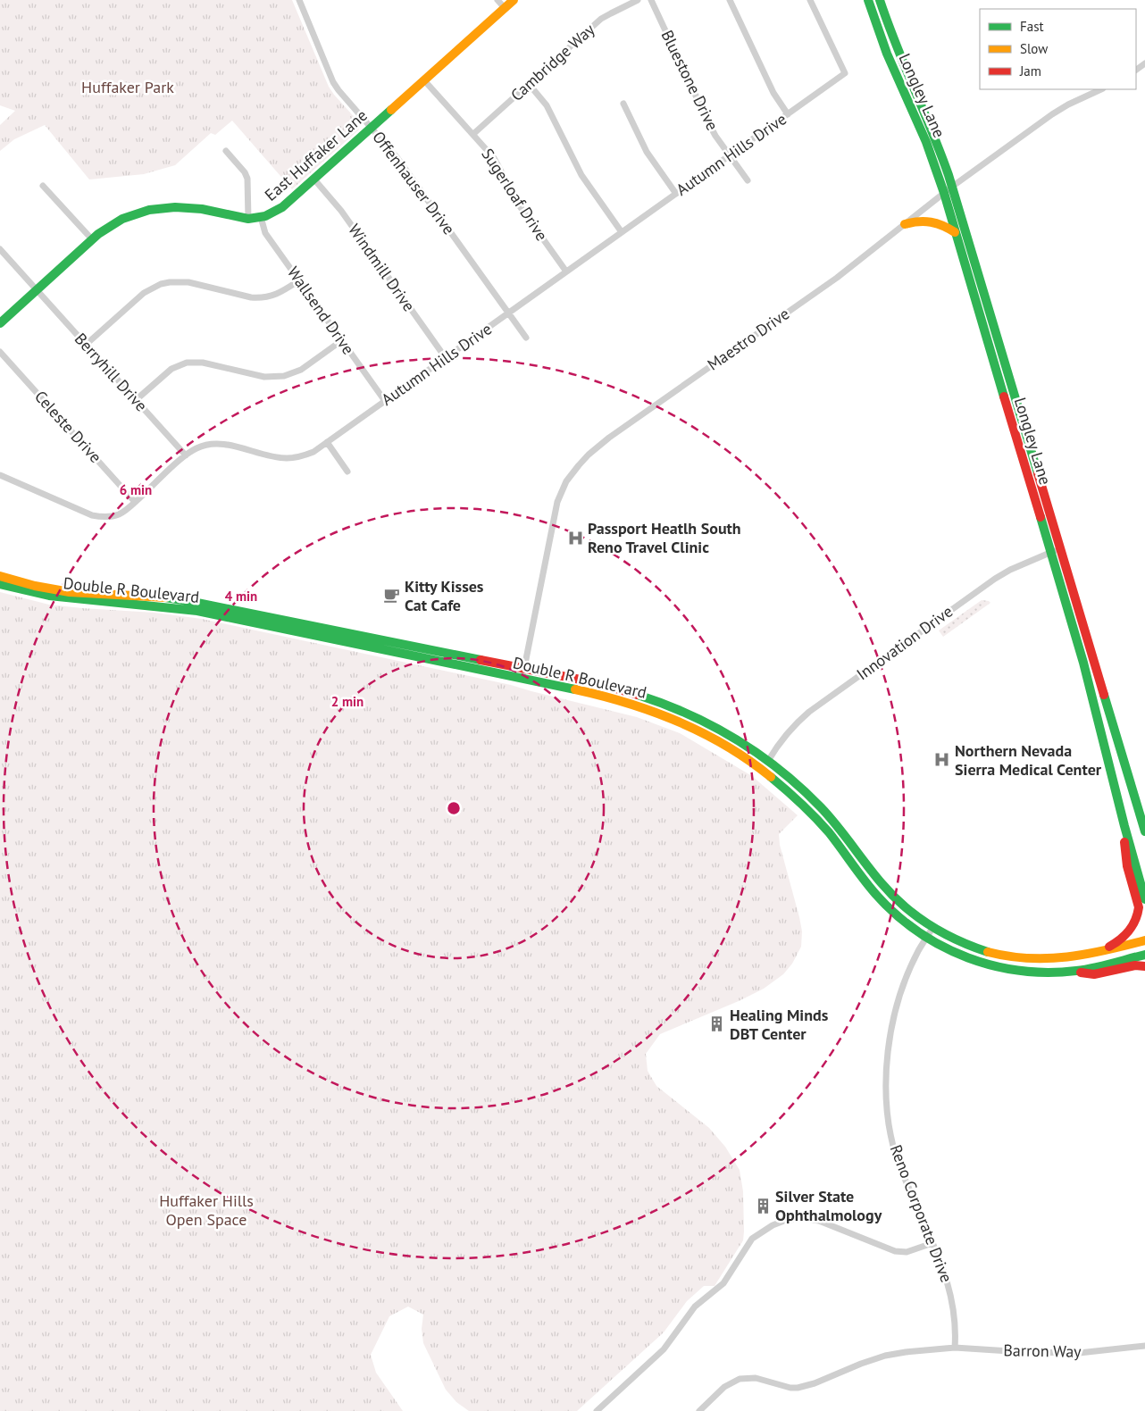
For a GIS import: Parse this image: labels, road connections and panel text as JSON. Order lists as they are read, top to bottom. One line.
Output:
{"streets":{"main road":["Longley Lane","East Huffaker Lane","Double R Boulevard"],"street":["Cambridge Way","Bluestone Drive","Autumn Hills Drive","Offenhauser Drive","Sugerloaf Drive","Windmill Drive","Wallsend Drive","Maestro Drive","Berryhill Drive","Celeste Drive","Innovation Drive","Reno Corporate Drive","Barron Way"]},"crossings":[["Cambridge Way","Sugerloaf Drive"],["Bluestone Drive","Autumn Hills Drive"],["Longley Lane","Maestro Drive"],["Longley Lane","Innovation Drive"],["Autumn Hills Drive","Offenhauser Drive"],["Autumn Hills Drive","Sugerloaf Drive"],["Autumn Hills Drive","Windmill Drive"],["Autumn Hills Drive","Wallsend Drive"],["Autumn Hills Drive","Berryhill Drive"],["Autumn Hills Drive","Celeste Drive"],["East Huffaker Lane","Offenhauser Drive"],["East Huffaker Lane","Sugerloaf Drive"],["East Huffaker Lane","Windmill Drive"],["East Huffaker Lane","Wallsend Drive"],["East Huffaker Lane","Berryhill Drive"],["Maestro Drive","Double R Boulevard"],["Double R Boulevard","Innovation Drive"],["Double R Boulevard","Reno Corporate Drive"],["Reno Corporate Drive","Barron Way"]],"parks":["Huffaker Park","Huffaker Hills Open Space"],"places":{"hospital":["Passport Heatlh South Reno Travel Clinic","Northern Nevada Sierra Medical Center"],"cafe":["Kitty Kisses Cat Cafe"],"building":["Healing Minds DBT Center","Silver State Ophthalmology"]},"legend":["Fast","Slow","Jam"],"rings":["6 min","4 min","2 min"]}
